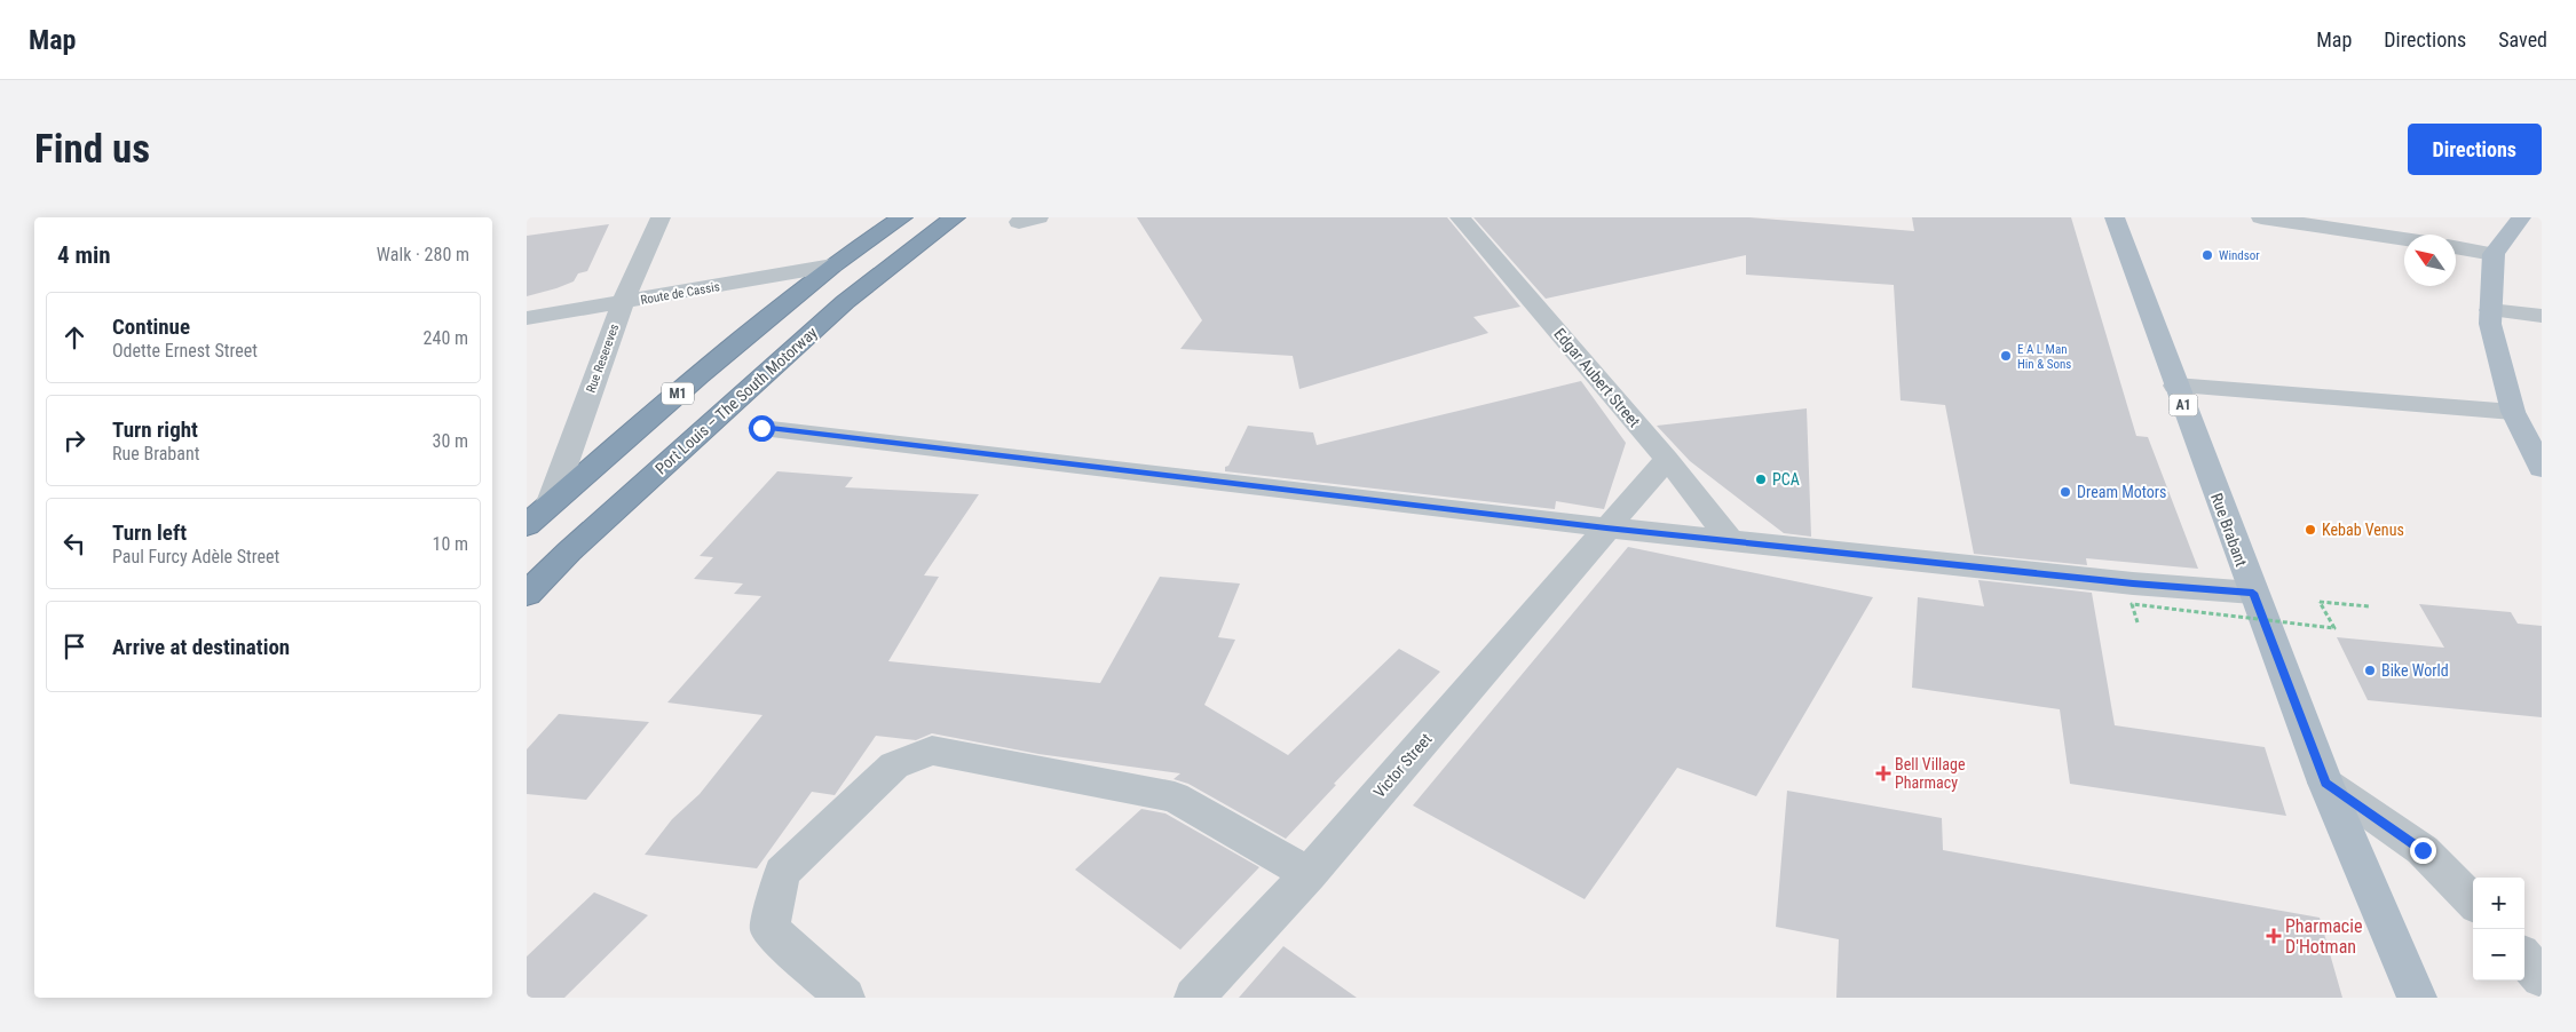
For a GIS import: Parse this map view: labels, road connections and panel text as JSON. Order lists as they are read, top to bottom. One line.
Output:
{"streets":{"highway":["M1","Port Louis – The South Motorway"],"main road":["A1","Rue Brabant"],"street":["Route de Cassis","Rue Resereves","Edgar Aubert Street","Victor Street"]},"crossings":[["Route de Cassis","Rue Resereves"],["Route de Cassis","M1"],["Rue Resereves","M1"],["Edgar Aubert Street","Victor Street"]],"places":{"other":["Windsor","E A L Man Hin & Sons","PCA","Dream Motors","Kebab Venus","Bike World"],"health":["Bell Village Pharmacy","Pharmacie D'Hotman"]},"north":"top left","page":{"header":"Map","nav":["Map","Directions","Saved"],"buttons":"Directions","title":"Find us","heading":["4 min","Walk · 280 m"],"list":[["Continue","Odette Ernest Street","240 m"],["Turn right","Rue Brabant","30 m"],["Turn left","Paul Furcy Adèle Street","10 m"],"Arrive at destination"],"map_buttons":["+","−"]}}
